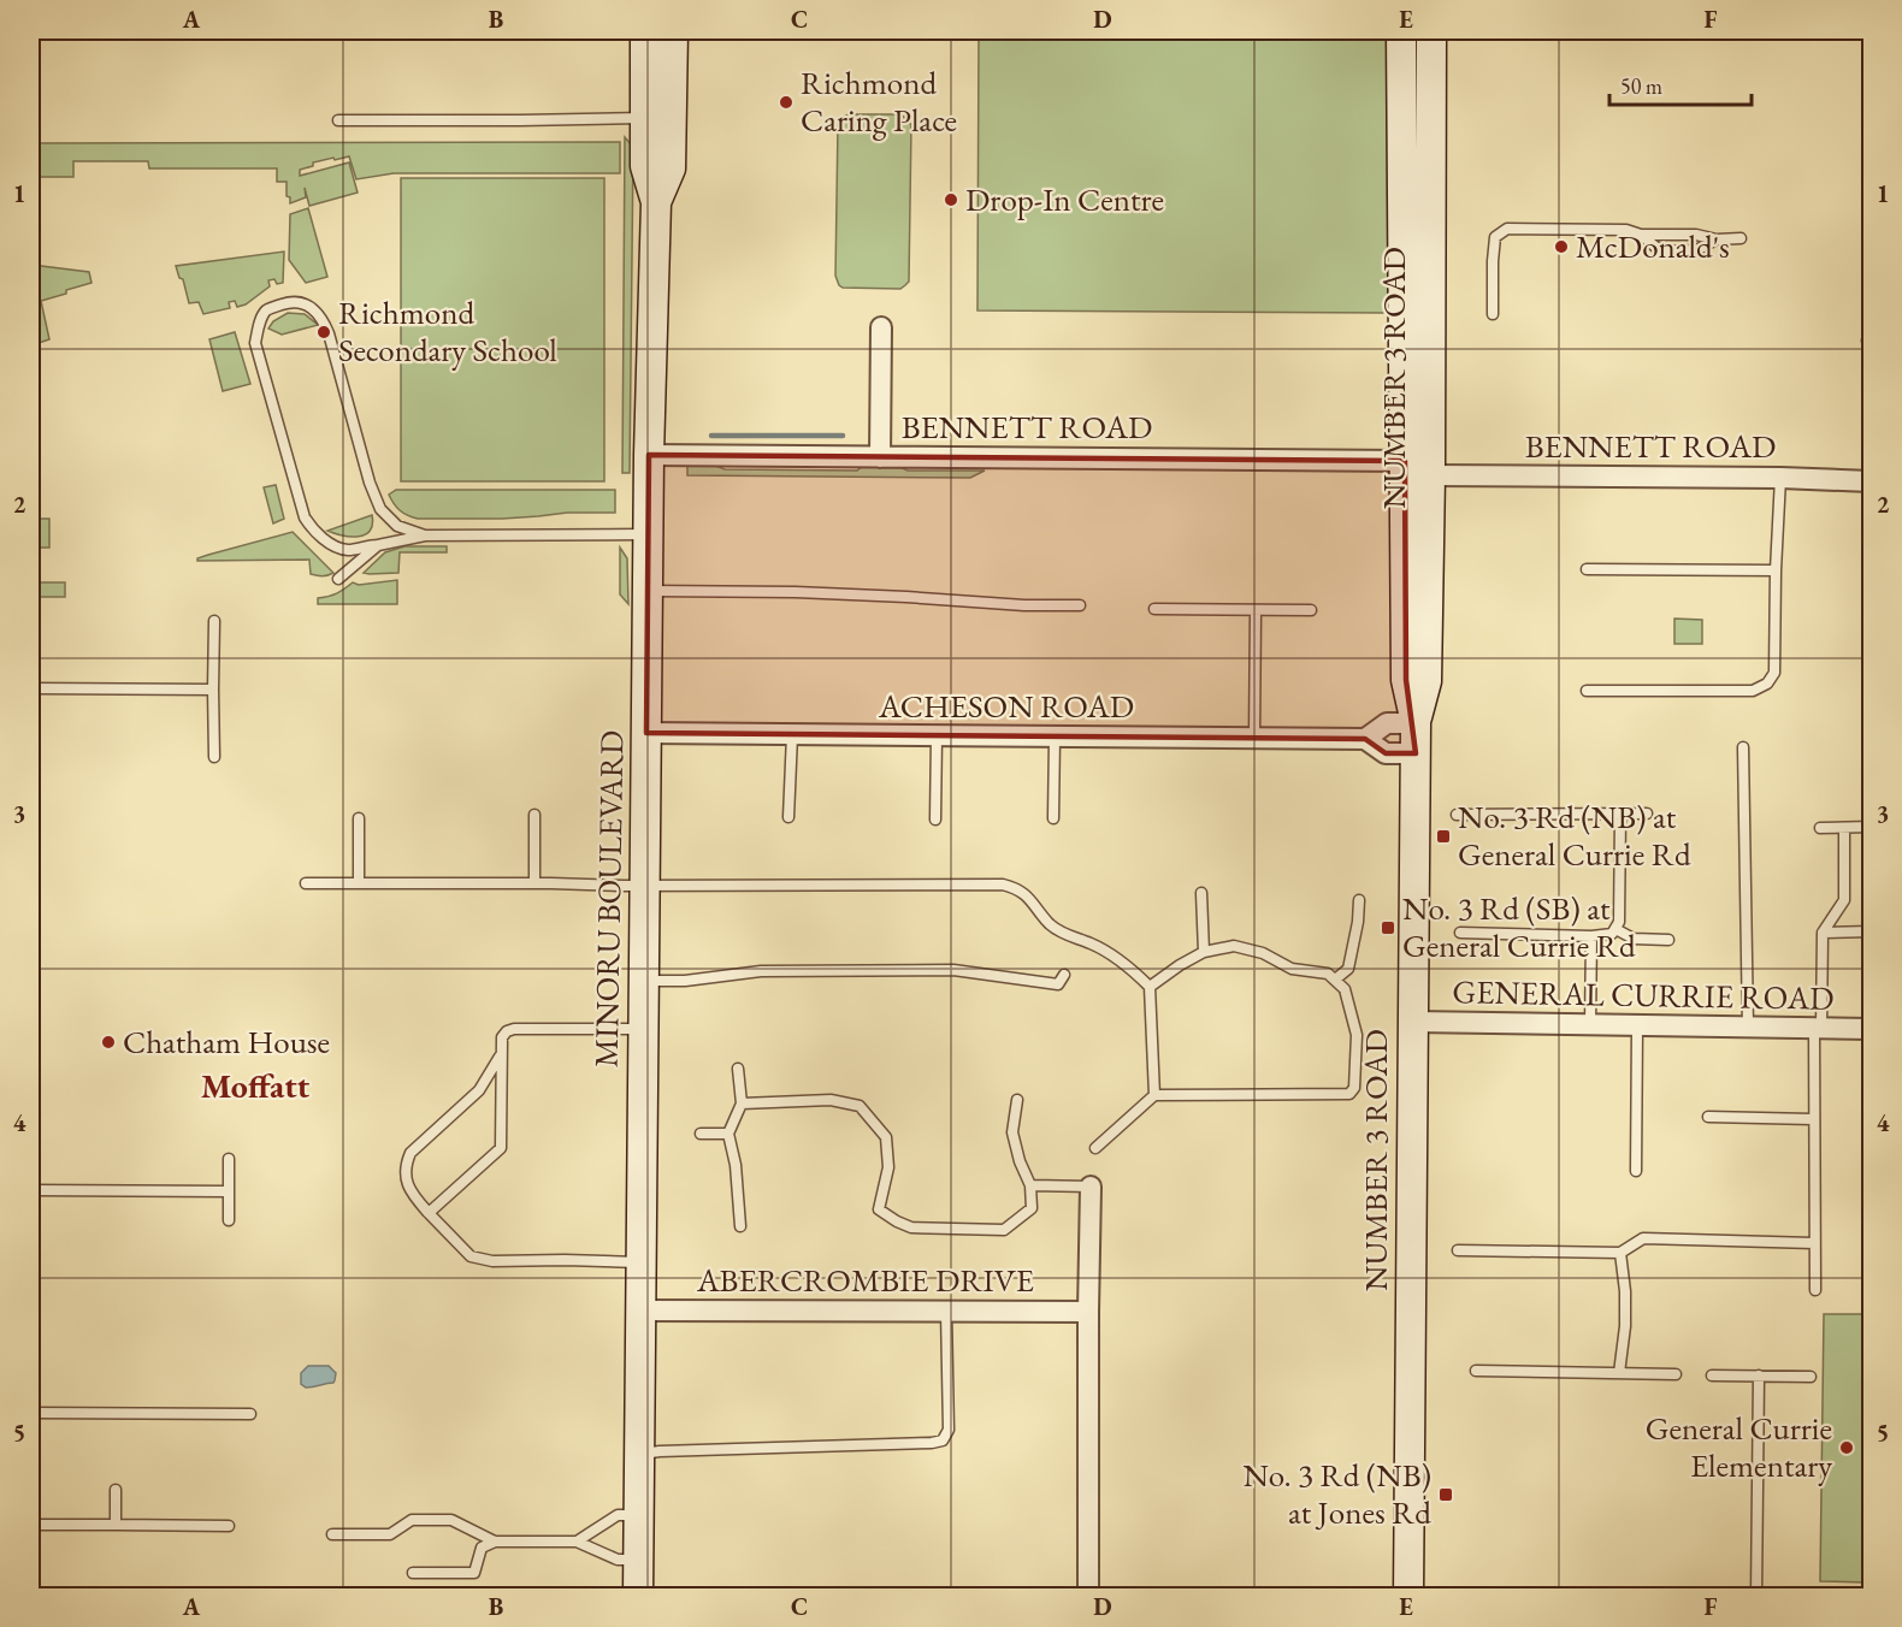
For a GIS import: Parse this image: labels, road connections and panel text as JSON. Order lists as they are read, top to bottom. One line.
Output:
{"streets":{"main road":["NUMBER 3 ROAD","MINORU BOULEVARD"],"street":["BENNETT ROAD","ACHESON ROAD","GENERAL CURRIE ROAD","ABERCROMBIE DRIVE"]},"crossings":[["NUMBER 3 ROAD","BENNETT ROAD"],["NUMBER 3 ROAD","ACHESON ROAD"],["NUMBER 3 ROAD","GENERAL CURRIE ROAD"],["BENNETT ROAD","MINORU BOULEVARD"],["ACHESON ROAD","MINORU BOULEVARD"],["MINORU BOULEVARD","ABERCROMBIE DRIVE"]],"districts":["Moffatt"],"places":{"other":["Richmond Caring Place","Drop-In Centre","McDonald's","Richmond Secondary School","Chatham House","General Currie Elementary"],"transit":["No. 3 Rd (NB) at General Currie Rd","No. 3 Rd (SB) at General Currie Rd","No. 3 Rd (NB) at Jones Rd"]},"scale_bar":"50 m","grid":{"columns":["A","B","C","D","E","F"],"rows":["1","2","3","4","5"]}}
